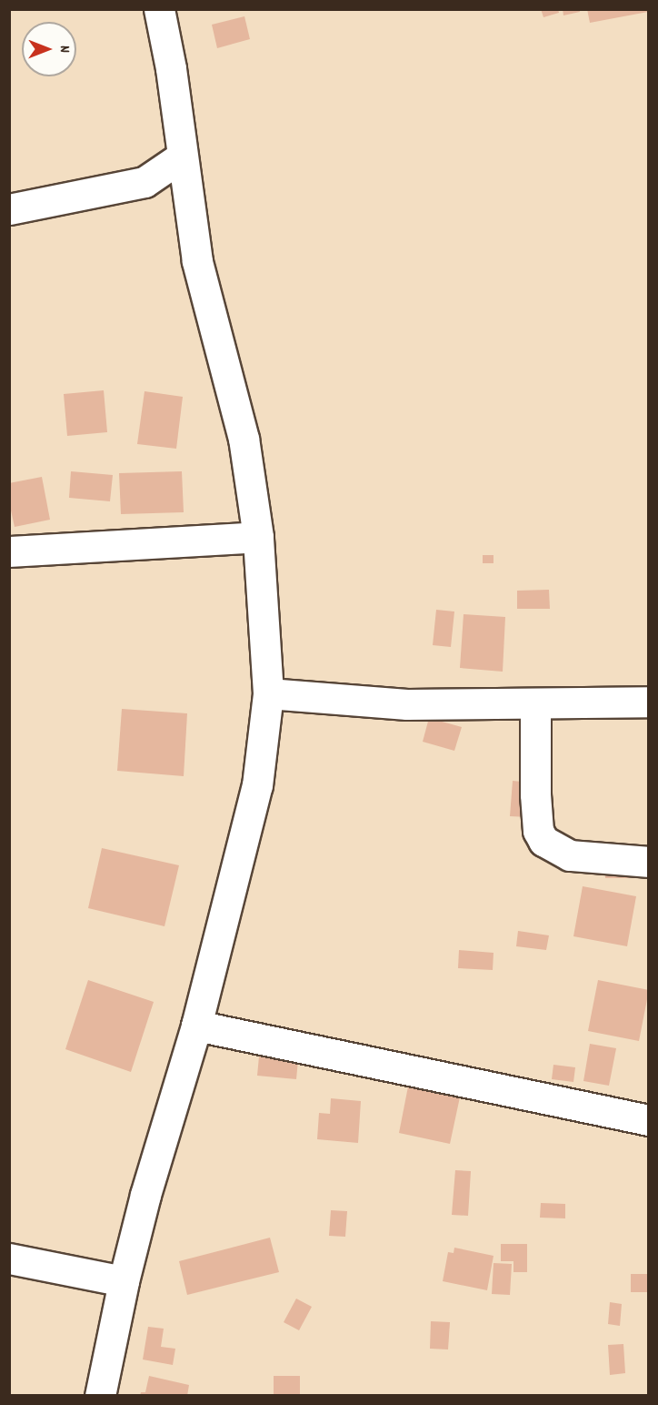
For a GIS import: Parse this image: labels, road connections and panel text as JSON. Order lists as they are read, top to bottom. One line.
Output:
{"north":"right"}
